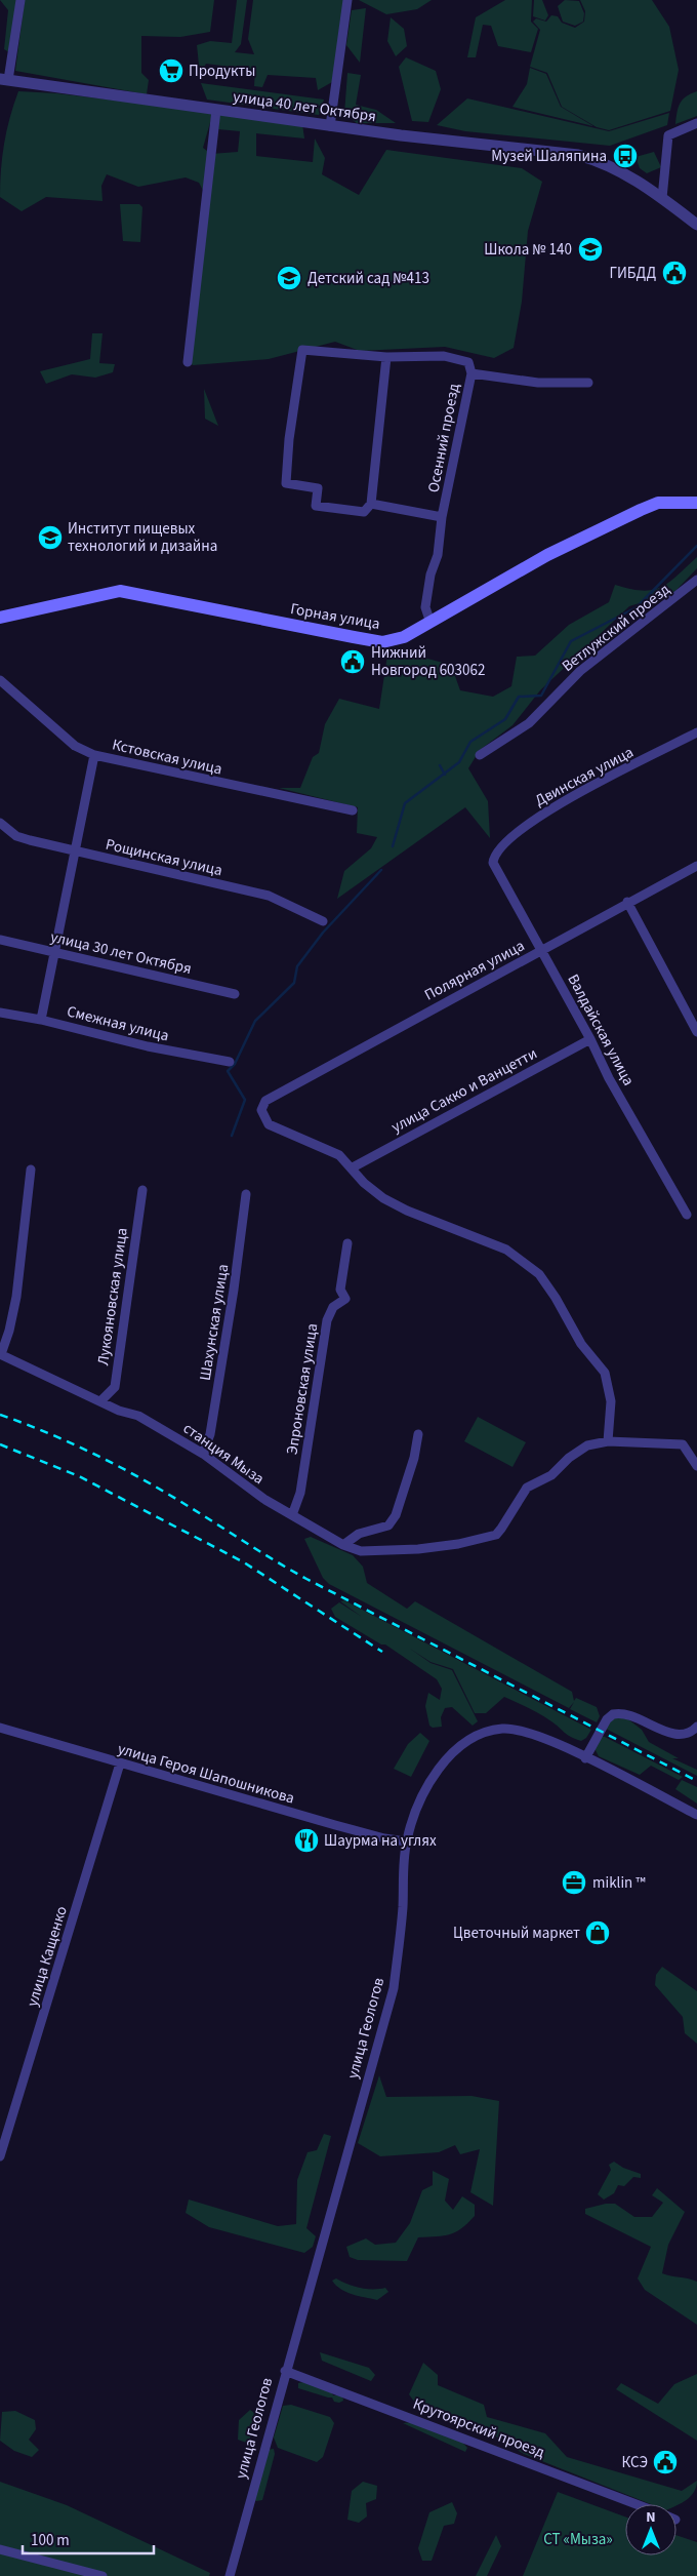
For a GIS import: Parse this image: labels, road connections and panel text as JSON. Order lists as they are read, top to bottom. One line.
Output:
{"streets":{"main road":["Горная улица"],"street":["улица 40 лет Октября","Осенний проезд","Ветлужский проезд","Кстовская улица","Двинская улица","Рощинская улица","улица 30 лет Октября","Полярная улица","Смежная улица","Валдайская улица","улица Сакко и Ванцетти","Лукояновская улица","Шахунская улица","Эпроновская улица","станция Мыза","улица Героя Шапошникова","улица Кащенко","улица Геологов","Крутоярский проезд"]},"crossings":[["Осенний проезд","Горная улица"],["Двинская улица","Валдайская улица"],["Полярная улица","Валдайская улица"],["Полярная улица","улица Сакко и Ванцетти"],["Валдайская улица","улица Сакко и Ванцетти"],["Лукояновская улица","станция Мыза"],["Шахунская улица","станция Мыза"],["Эпроновская улица","станция Мыза"],["улица Героя Шапошникова","улица Кащенко"],["улица Героя Шапошникова","улица Геологов"],["улица Геологов","Крутоярский проезд"]],"parks":["СТ «Мыза»"],"places":{"supermarket":["Продукты"],"bus stop":["Музей Шаляпина"],"school or university":["Школа № 140","Детский сад №413","Институт пищевых технологий и дизайна"],"public building":["ГИБДД","Нижний Новгород 603062","КСЭ"],"restaurant":["Шаурма на углях"],"office":["miklin ™"],"shop":["Цветочный маркет"]},"scale_bar":"100 m","north":"top"}
